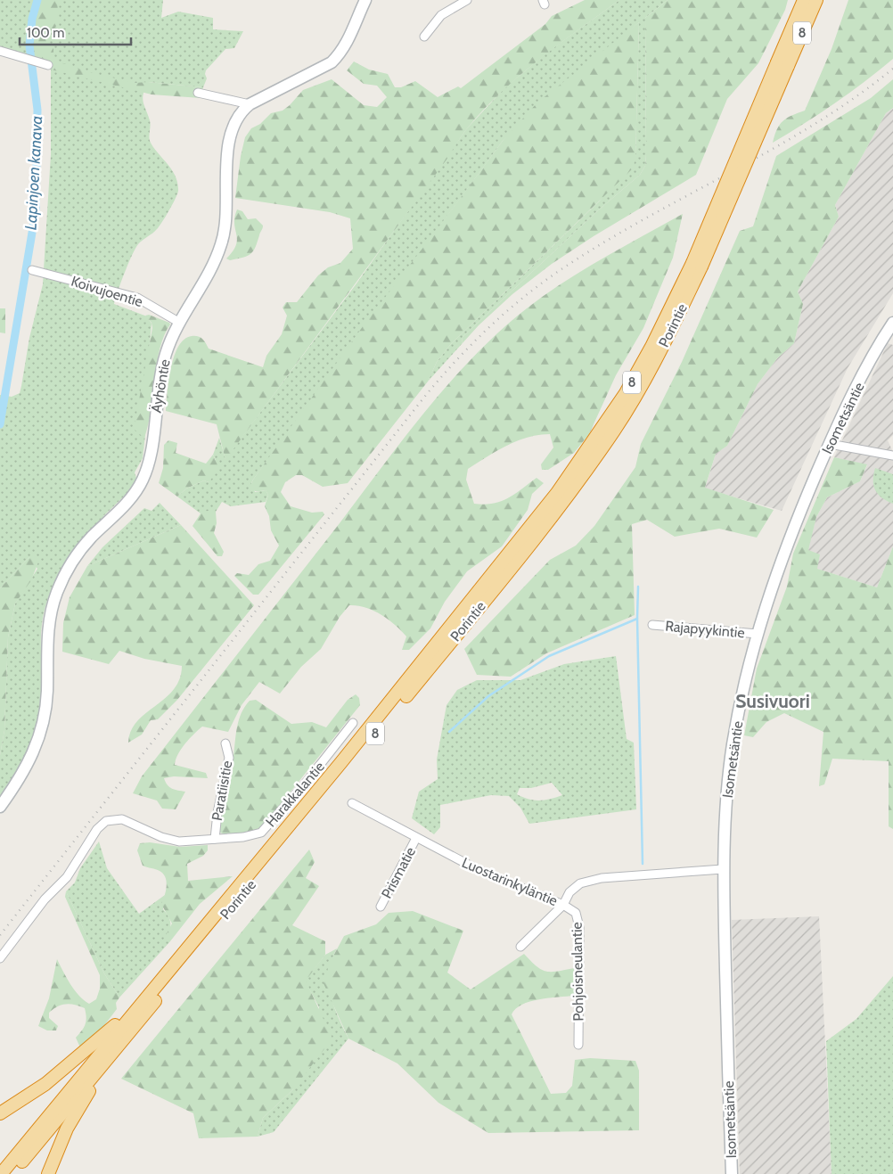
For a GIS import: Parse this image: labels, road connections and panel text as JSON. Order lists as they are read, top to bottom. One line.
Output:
{"streets":{"highway":["8","Porintie"],"main road":["Äyhöntie","Isometsäntie"],"street":["Koivujoentie","Rajapyykintie","Paratiisitie","Harakkalantie","Prismatie","Luostarinkyläntie","Pohjoisneulantie"]},"crossings":[["Koivujoentie","Äyhöntie"],["Isometsäntie","Rajapyykintie"],["Isometsäntie","Luostarinkyläntie"],["Paratiisitie","Harakkalantie"],["Prismatie","Luostarinkyläntie"],["Luostarinkyläntie","Pohjoisneulantie"]],"districts":["Susivuori"],"water":["Lapinjoen kanava"],"scale_bar":"100 m"}
